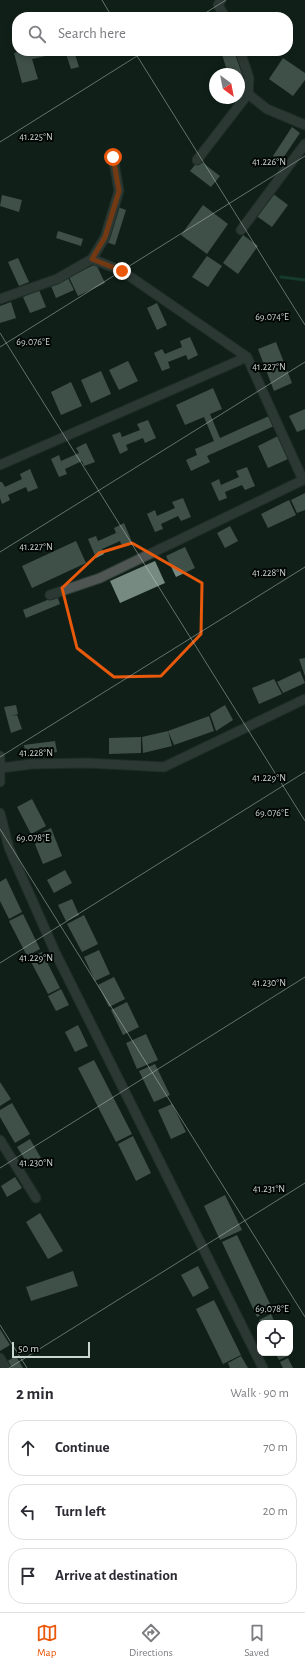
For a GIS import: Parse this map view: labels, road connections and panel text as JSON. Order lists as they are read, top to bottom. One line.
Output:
{"scale_bar":"50 m","north":"bottom right","page":{"search":"Search here","scale":"50 m","heading":["2 min","Walk · 90 m"],"list":[["Continue","70 m"],["Turn left","20 m"],"Arrive at destination"],"nav":["Map","Directions","Saved"]},"coordinates":["41.225°N","41.226°N","69.074°E","69.076°E","41.227°N","41.228°N","41.229°N","69.078°E","41.230°N","41.231°N"]}
